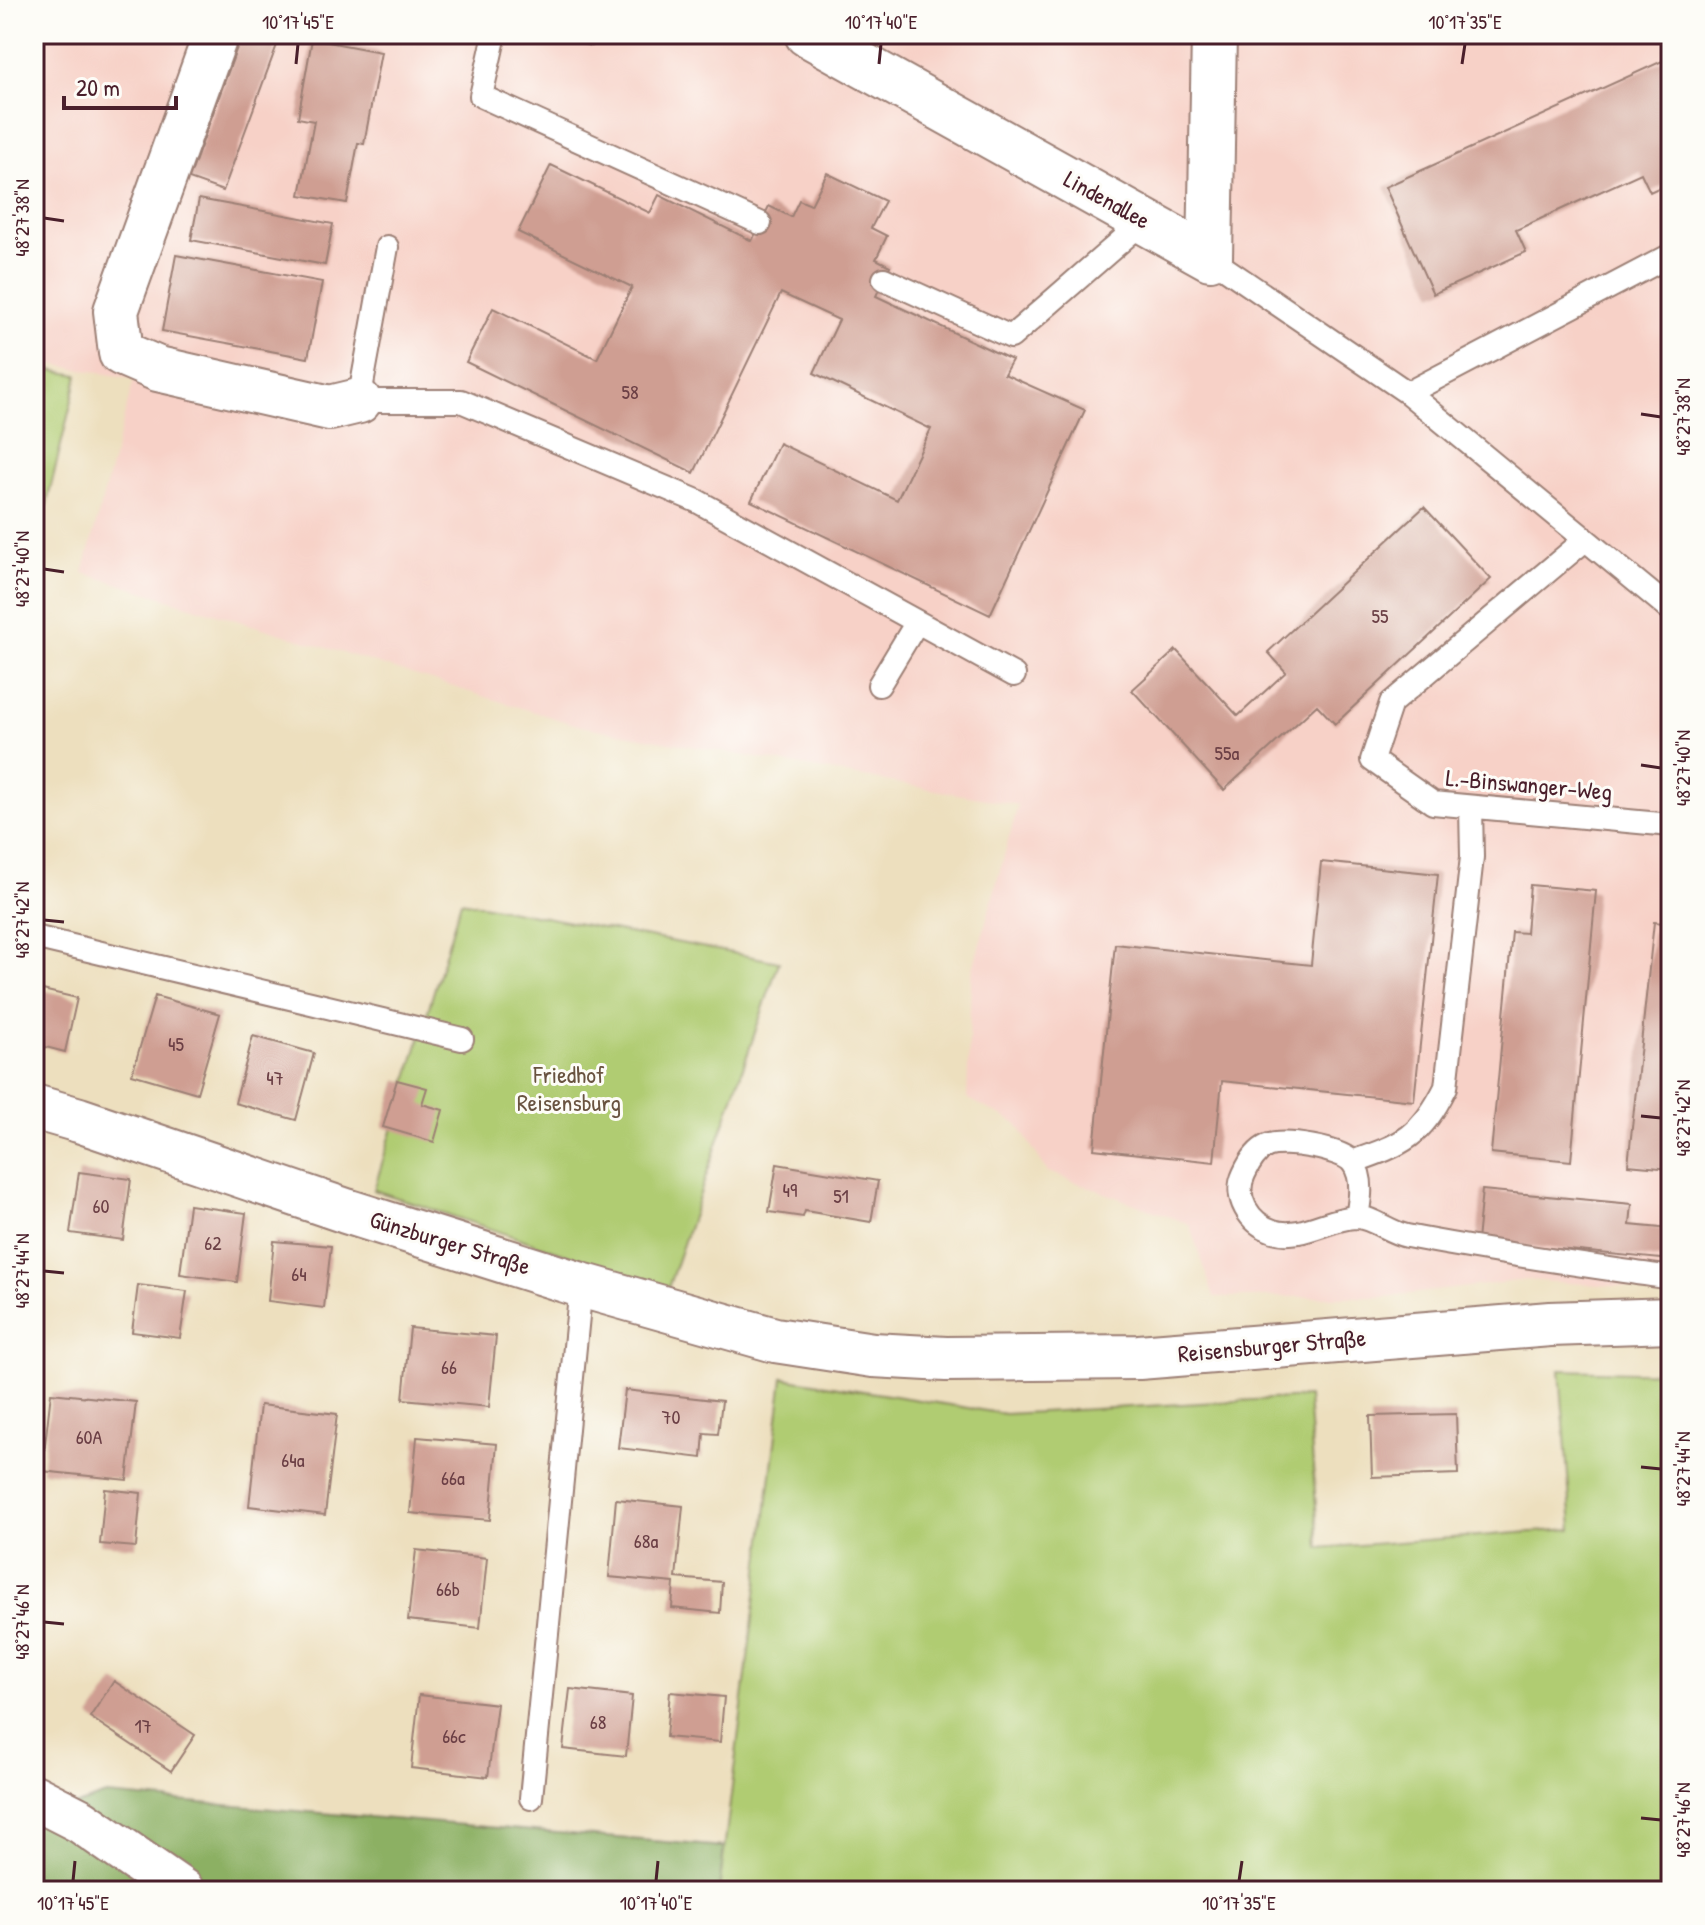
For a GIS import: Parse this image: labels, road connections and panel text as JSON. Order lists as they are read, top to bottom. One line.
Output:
{"streets":{"street":["Lindenallee","Günzburger Straße","Reisensburger Straße"],"lane":["L.-Binswanger-Weg"]},"crossings":[["Günzburger Straße","Reisensburger Straße"]],"parks":["Friedhof Reisensburg"],"house_numbers":["58","55","55a","45","47","49","51","60","62","64","66","70","60A","64a","66a","68a","66b","68","17","66c"],"scale_bar":"20 m","coordinates":["10°17'45\"E","10°17'40\"E","10°17'35\"E","48°27'38\"N","48°27'40\"N","48°27'42\"N","48°27'44\"N","48°27'46\"N"]}
